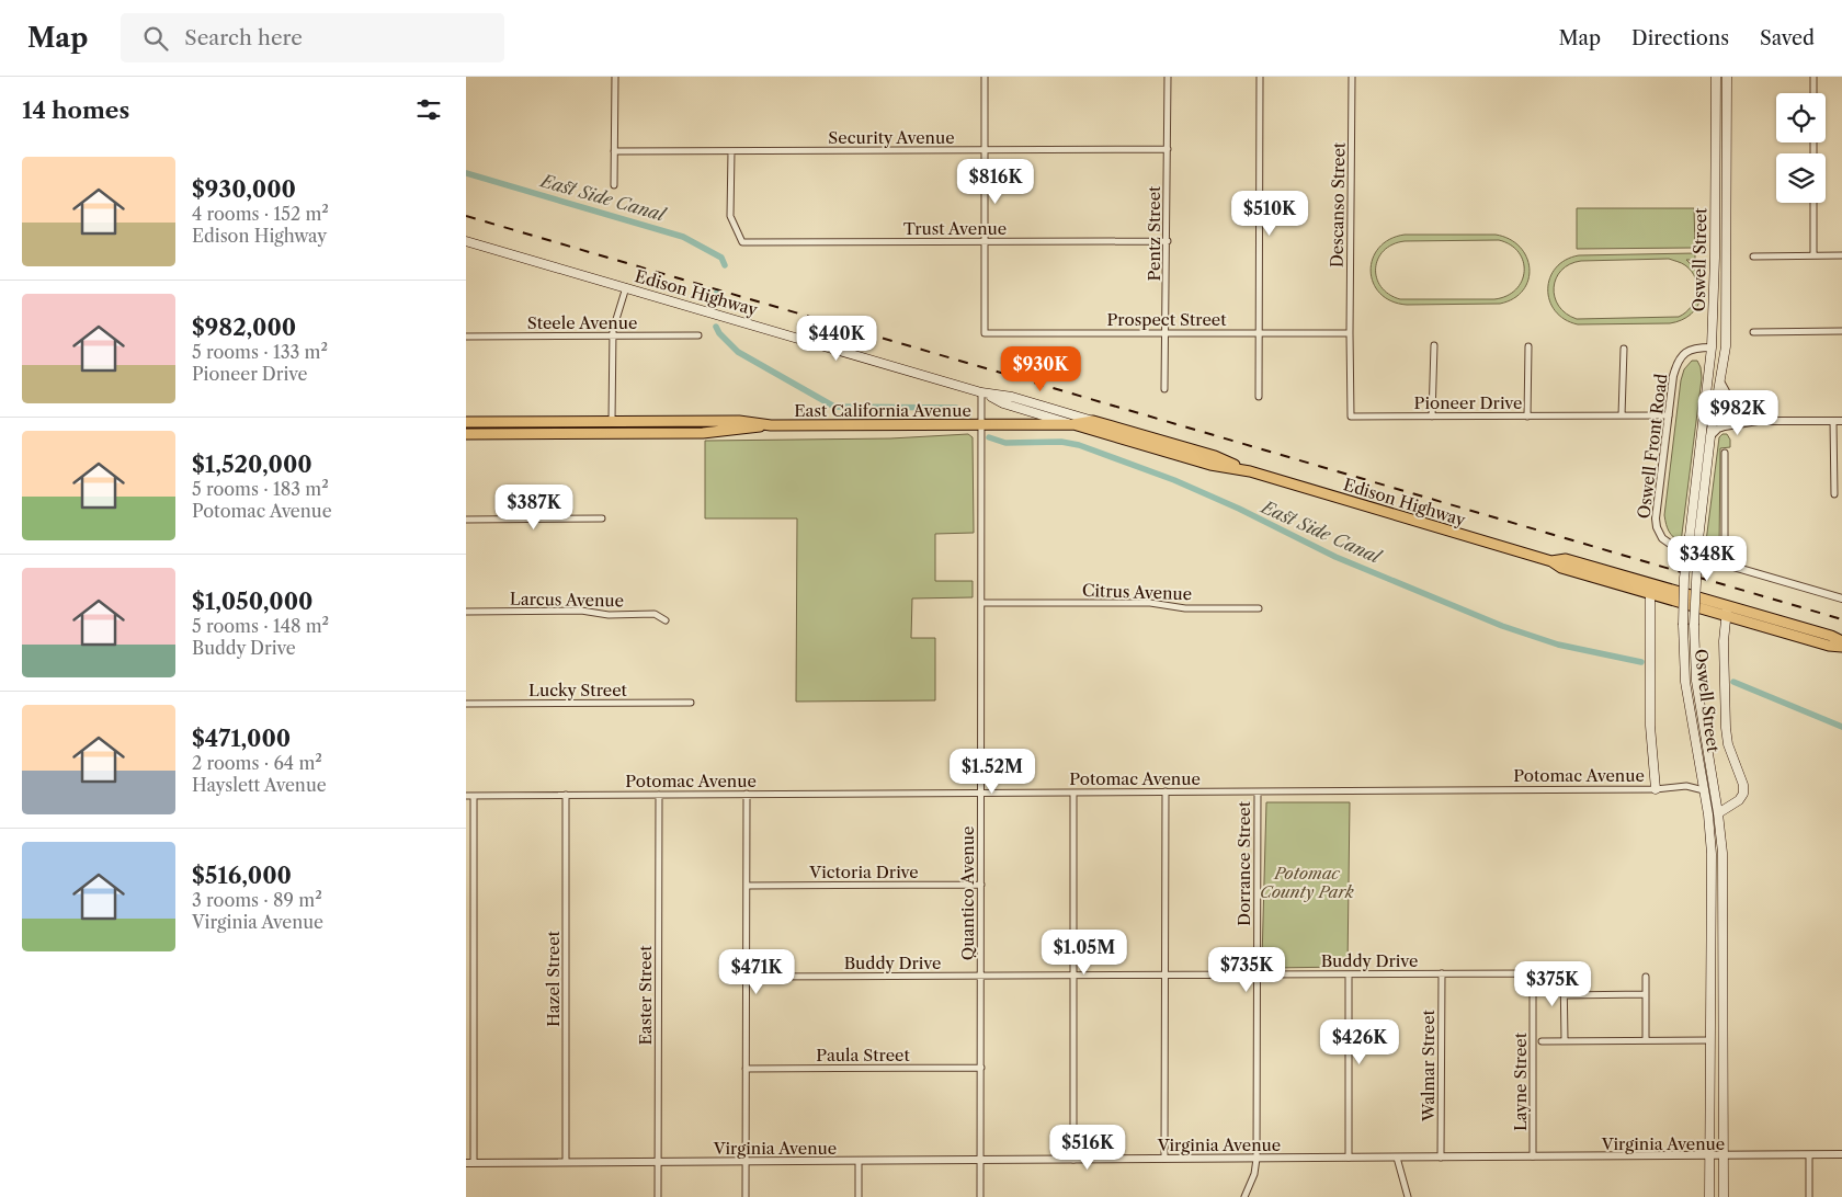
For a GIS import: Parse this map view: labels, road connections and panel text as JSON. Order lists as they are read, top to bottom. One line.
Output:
{"streets":{"main road":["Oswell Street","Edison Highway","East California Avenue"],"street":["Security Avenue","Descanso Street","Trust Avenue","Pentz Street","Prospect Street","Steele Avenue","Pioneer Drive","Oswell Front Road","Citrus Avenue","Larcus Avenue","Lucky Street","Potomac Avenue","Dorrance Street","Victoria Drive","Quantico Avenue","Buddy Drive","Hazel Street","Easter Street","Paula Street","Walmar Street","Layne Street","Virginia Avenue"]},"crossings":[["Security Avenue","Trust Avenue"],["Security Avenue","Pentz Street"],["Descanso Street","Prospect Street"],["Descanso Street","Pioneer Drive"],["Trust Avenue","Pentz Street"],["Trust Avenue","Prospect Street"],["Pentz Street","Prospect Street"],["Oswell Street","Edison Highway"],["Oswell Street","Oswell Front Road"],["Oswell Street","Potomac Avenue"],["Oswell Street","Virginia Avenue"],["Edison Highway","East California Avenue"],["Edison Highway","Quantico Avenue"],["Prospect Street","Pioneer Drive"],["Pioneer Drive","Oswell Front Road"],["East California Avenue","Quantico Avenue"],["Citrus Avenue","Quantico Avenue"],["Potomac Avenue","Dorrance Street"],["Potomac Avenue","Quantico Avenue"],["Potomac Avenue","Hazel Street"],["Potomac Avenue","Easter Street"],["Dorrance Street","Buddy Drive"],["Dorrance Street","Virginia Avenue"],["Victoria Drive","Quantico Avenue"],["Quantico Avenue","Buddy Drive"],["Quantico Avenue","Paula Street"],["Quantico Avenue","Virginia Avenue"],["Buddy Drive","Walmar Street"],["Buddy Drive","Layne Street"],["Hazel Street","Virginia Avenue"],["Easter Street","Virginia Avenue"],["Walmar Street","Virginia Avenue"],["Layne Street","Virginia Avenue"]],"water":["East Side Canal"],"parks":["Potomac County Park"],"page":{"header":"Map","search":"Search here","nav":["Map","Directions","Saved"],"heading":"14 homes","list":[{"name":"$930,000","note":"4 rooms · 152 m² · Edison Highway"},{"name":"$982,000","note":"5 rooms · 133 m² · Pioneer Drive"},{"name":"$1,520,000","note":"5 rooms · 183 m² · Potomac Avenue"},{"name":"$1,050,000","note":"5 rooms · 148 m² · Buddy Drive"},{"name":"$471,000","note":"2 rooms · 64 m² · Hayslett Avenue"},{"name":"$516,000","note":"3 rooms · 89 m² · Virginia Avenue"}],"price":["$816K","$510K","$440K","$930K","$982K","$387K","$348K","$1.52M","$1.05M","$735K","$471K","$375K","$426K","$516K"]}}
